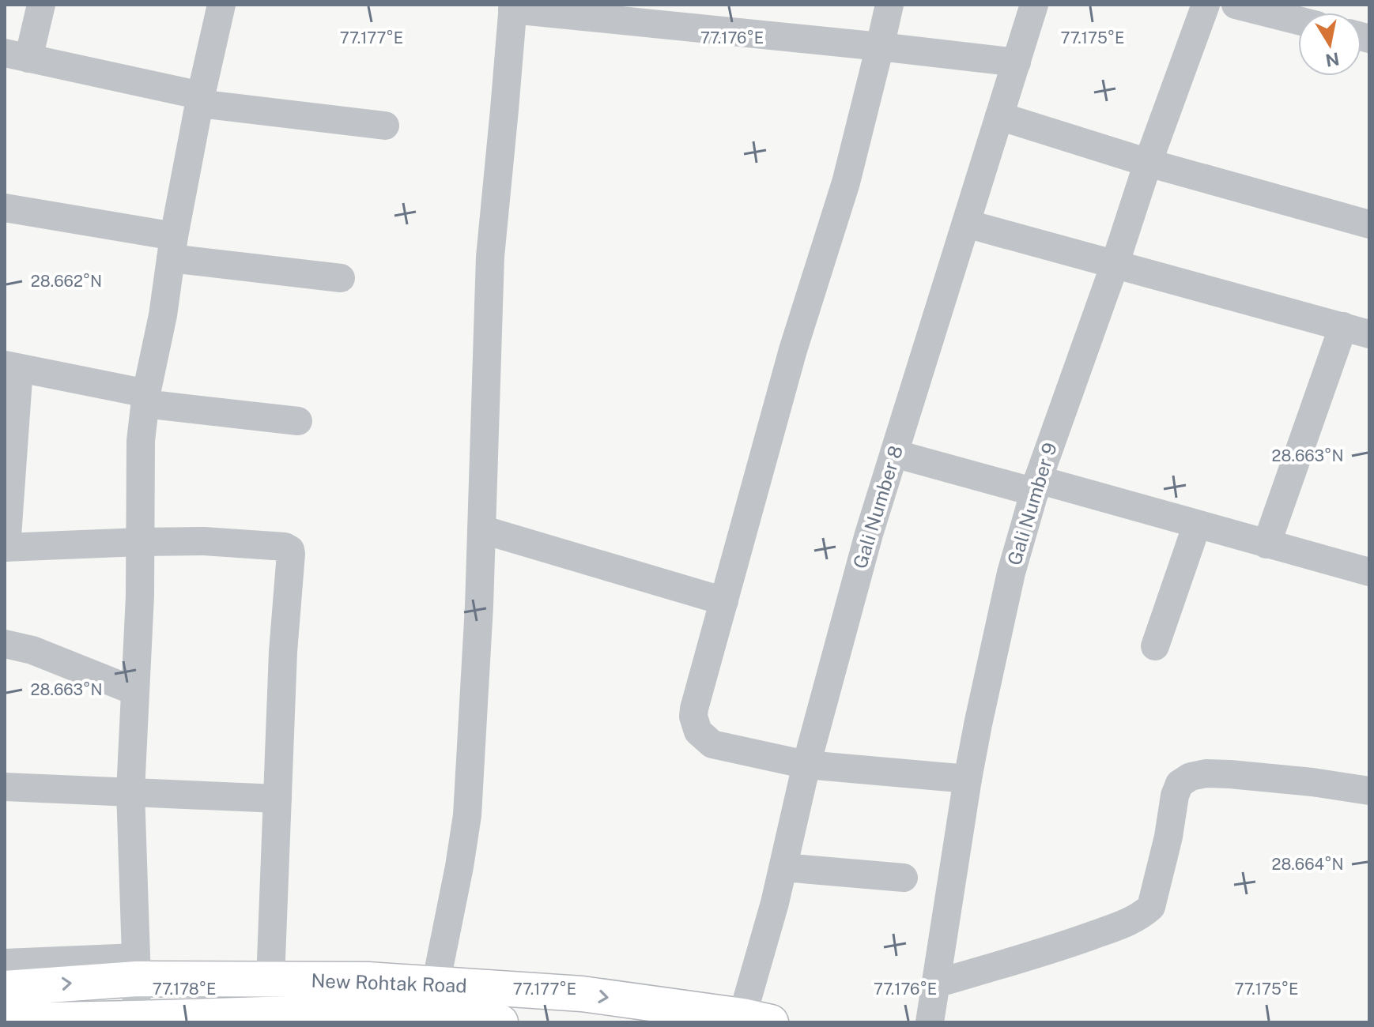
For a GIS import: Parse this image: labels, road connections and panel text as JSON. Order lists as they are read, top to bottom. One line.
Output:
{"streets":{"main road":["New Rohtak Road"],"street":["Gali Number 9","Gali Number 8"]},"crossings":[["Gali Number 8","New Rohtak Road"]],"north":"bottom","coordinates":["77.177°E","77.176°E","77.175°E","28.662°N","28.663°N","28.664°N","77.178°E"]}
